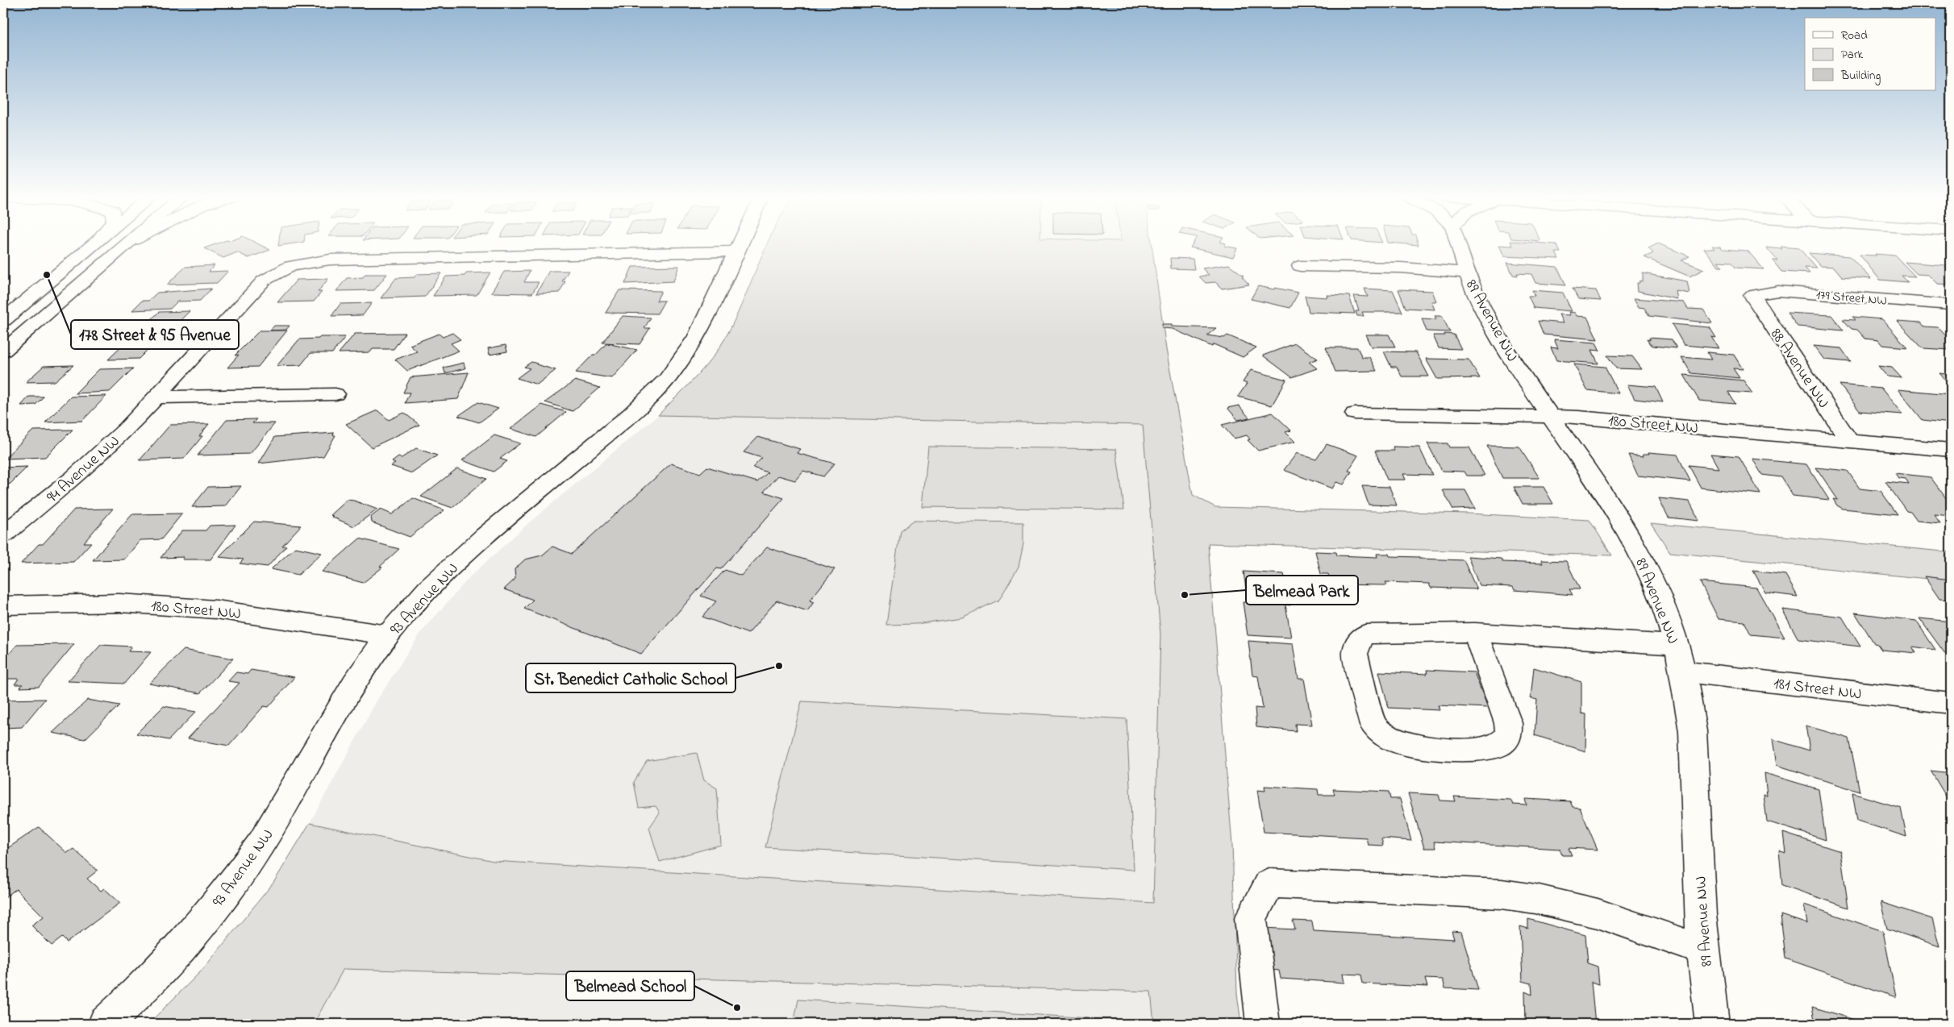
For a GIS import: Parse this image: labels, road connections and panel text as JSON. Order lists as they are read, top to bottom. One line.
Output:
{"streets":{"street":["179 Street NW","89 Avenue NW","88 Avenue NW","180 Street NW","94 Avenue NW","93 Avenue NW","181 Street NW"]},"crossings":[["179 Street NW","88 Avenue NW"],["89 Avenue NW","180 Street NW"],["89 Avenue NW","181 Street NW"],["88 Avenue NW","180 Street NW"],["180 Street NW","93 Avenue NW"],["94 Avenue NW","93 Avenue NW"]],"places":["178 Street & 95 Avenue","Belmead Park","St. Benedict Catholic School","Belmead School"],"legend":["Road","Park","Building"]}
